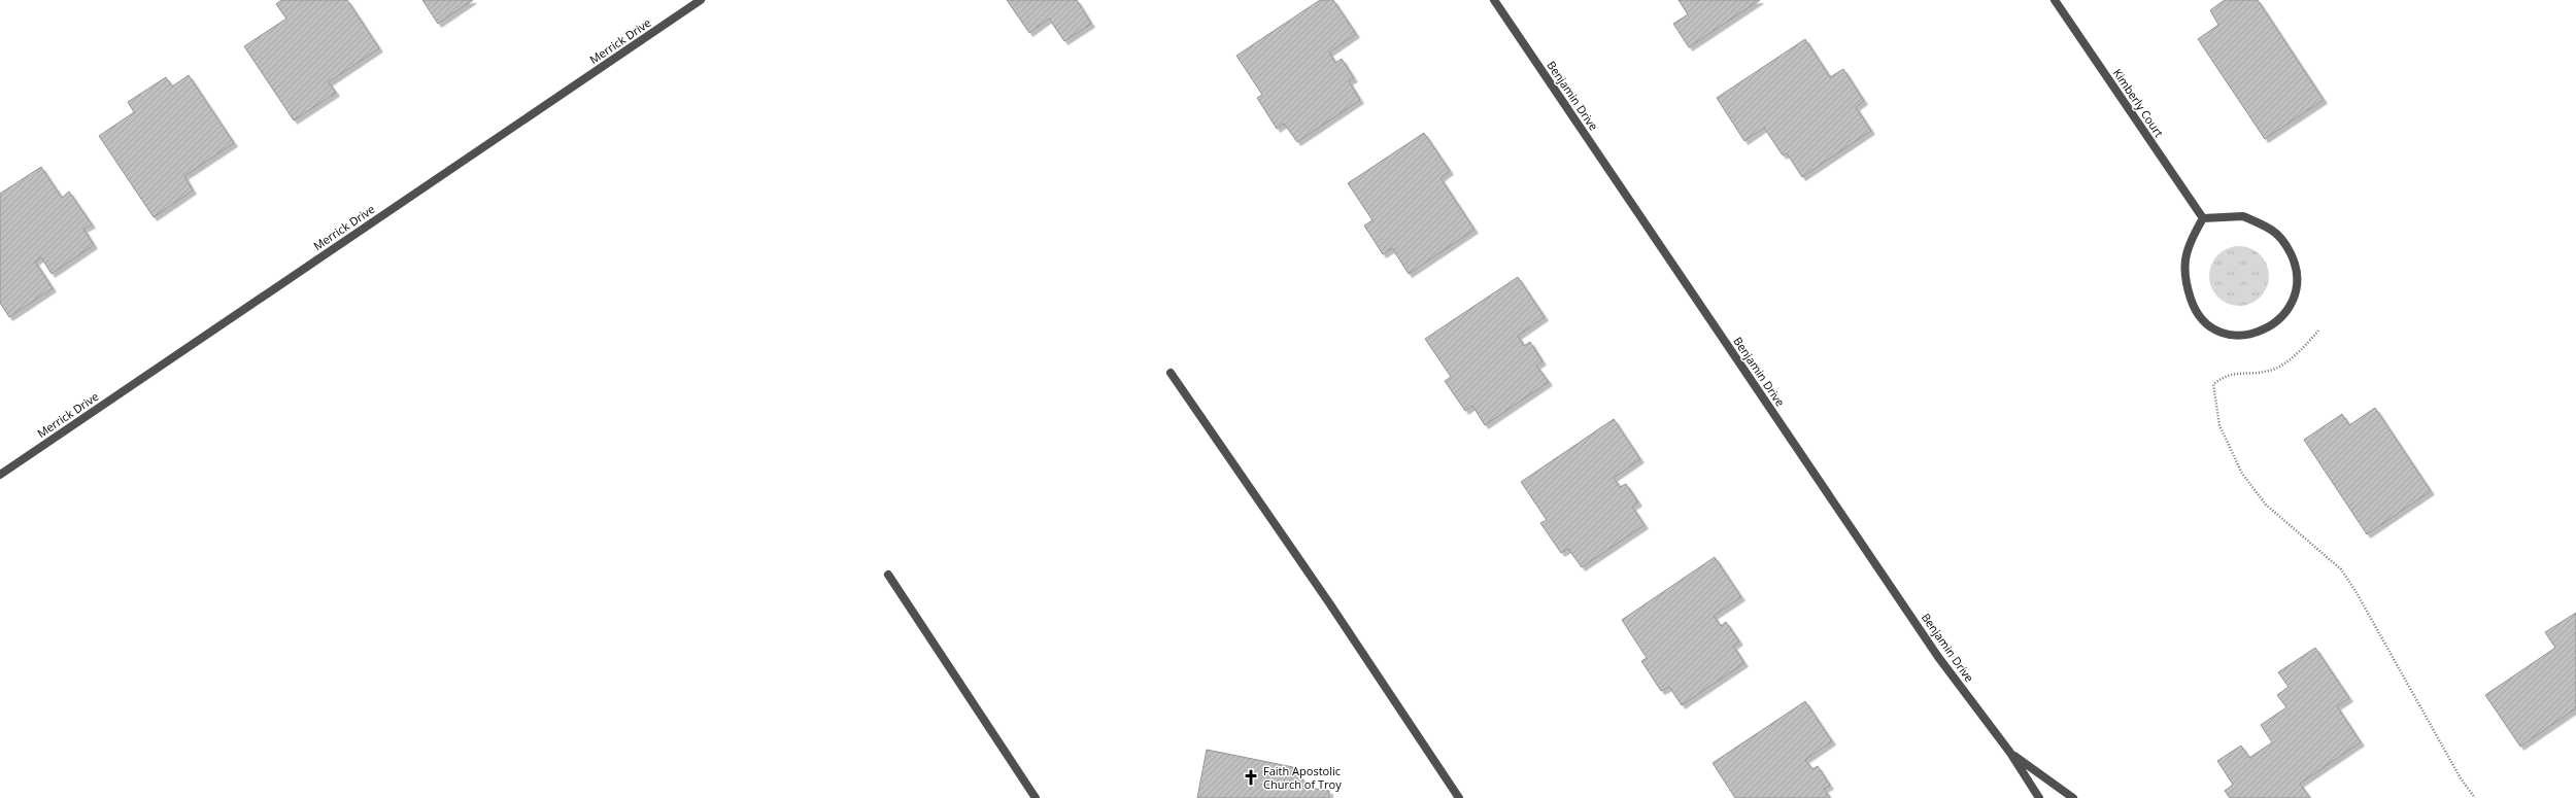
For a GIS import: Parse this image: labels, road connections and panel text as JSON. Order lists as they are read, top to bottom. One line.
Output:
{"streets":{"street":["Merrick Drive","Benjamin Drive","Kimberly Court"]},"places":{"church":["Faith Apostolic Church of Troy"]}}
